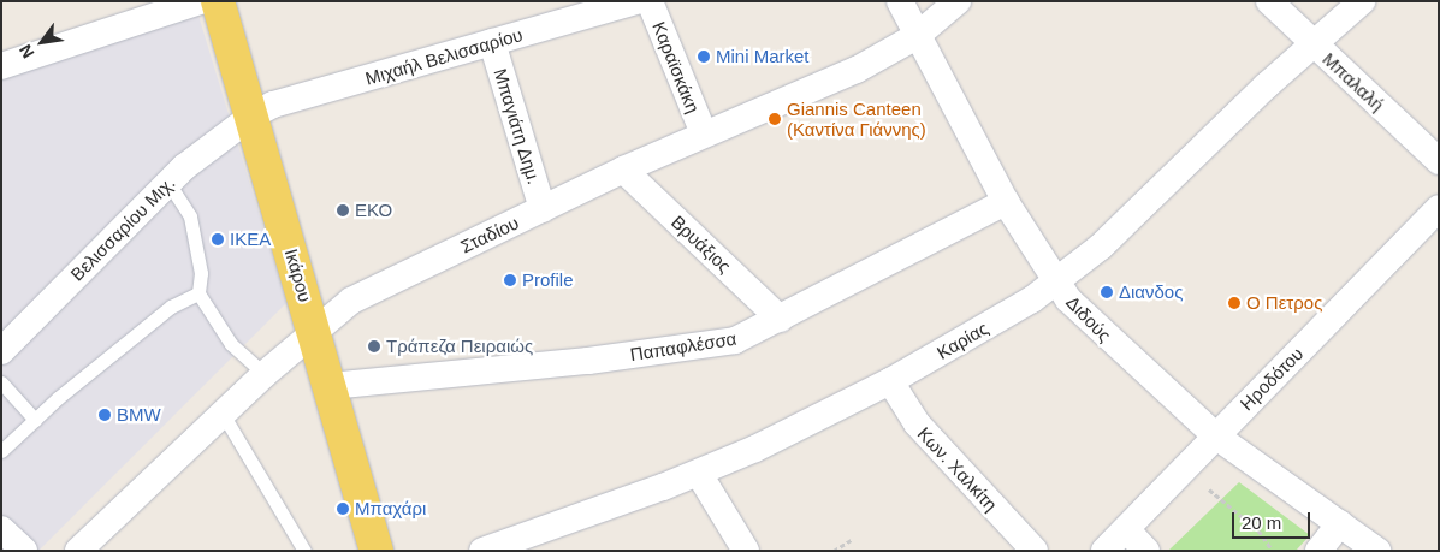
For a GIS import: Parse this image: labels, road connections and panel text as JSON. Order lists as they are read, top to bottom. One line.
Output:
{"streets":{"main road":["Ικάρου"],"street":["Μιχαήλ Βελισσαρίου","Καραϊσκάκη","Μπαλαλή","Μπαγιάτη Δημ.","Βελισσαρίου Μιχ.","Σταδίου","Βρυάξιος","Διδούς","Καρίας","Παπαφλέσσα","Ηροδότου","Κων. Χαλκίτη"]},"crossings":[["Μιχαήλ Βελισσαρίου","Μπαγιάτη Δημ."],["Μιχαήλ Βελισσαρίου","Βελισσαρίου Μιχ."],["Μιχαήλ Βελισσαρίου","Ικάρου"],["Καραϊσκάκη","Σταδίου"],["Μπαλαλή","Καρίας"],["Μπαγιάτη Δημ.","Σταδίου"],["Βελισσαρίου Μιχ.","Ικάρου"],["Σταδίου","Βρυάξιος"],["Σταδίου","Ικάρου"],["Σταδίου","Διδούς"],["Βρυάξιος","Παπαφλέσσα"],["Ικάρου","Παπαφλέσσα"],["Διδούς","Καρίας"],["Διδούς","Παπαφλέσσα"],["Διδούς","Ηροδότου"],["Καρίας","Κων. Χαλκίτη"]],"places":["Mini Market","Giannis Canteen (Καντίνα Γιάννης)","ΕΚΟ","IKEA","Profile","Διανδος","Ο Πετρος","Τράπεζα Πειραιώς","BMW","Μπαχάρι"],"scale_bar":"20 m","north":"bottom left"}
